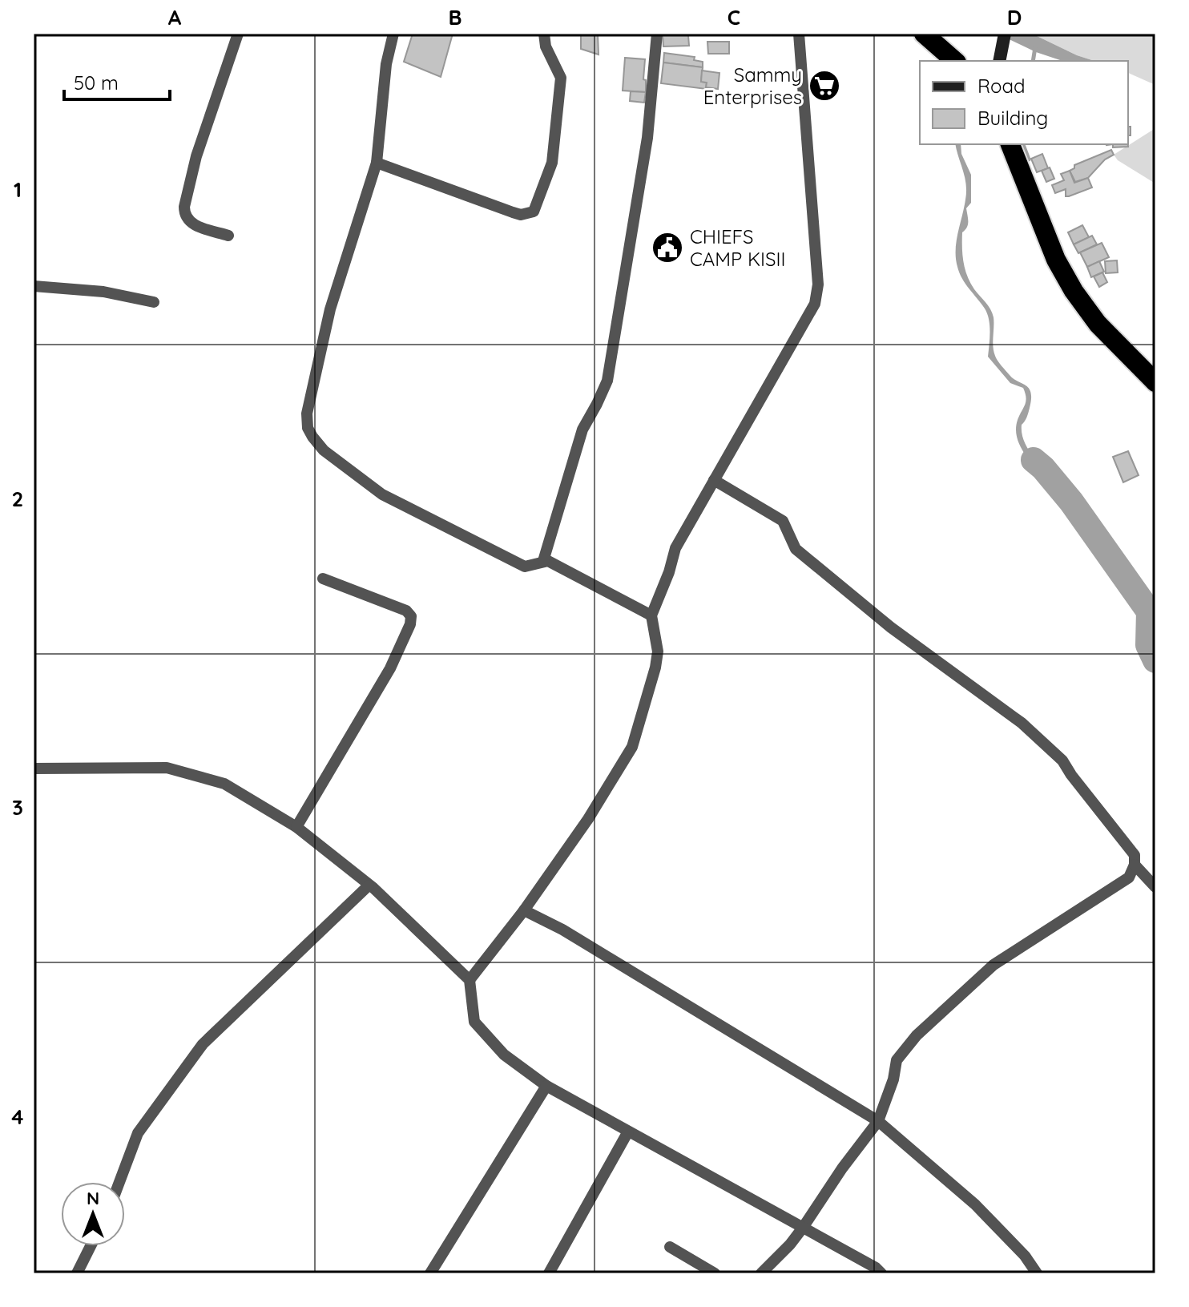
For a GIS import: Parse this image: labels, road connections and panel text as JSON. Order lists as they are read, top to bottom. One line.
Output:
{"places":{"supermarket":["Sammy Enterprises"],"public building":["CHIEFS CAMP KISII"]},"legend":["Road","Building"],"scale_bar":"50 m","north":"top","grid":{"columns":["A","B","C","D"],"rows":["1","2","3","4"]}}
